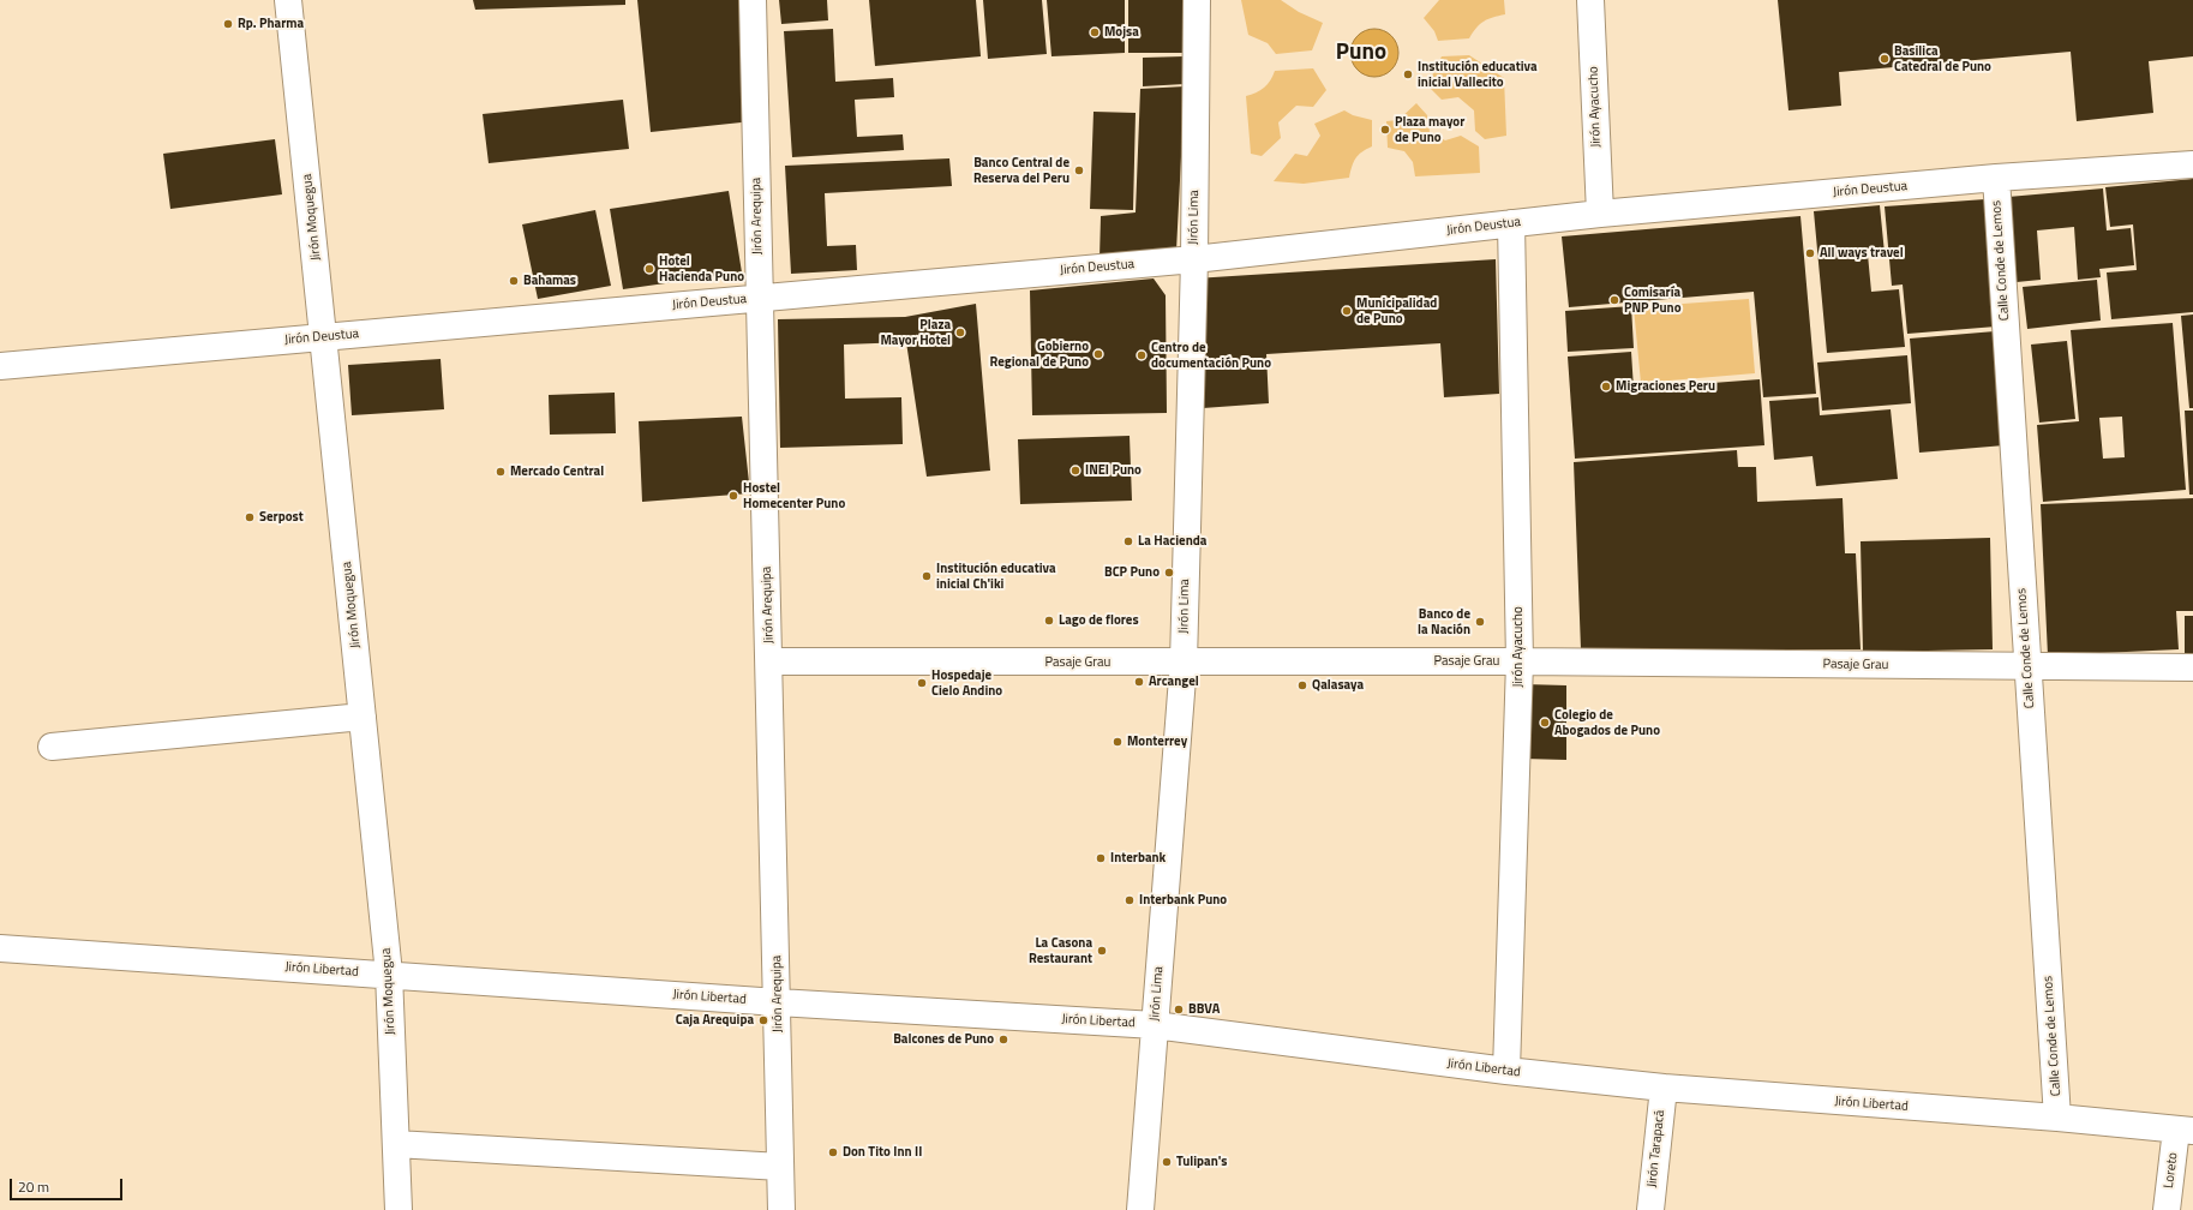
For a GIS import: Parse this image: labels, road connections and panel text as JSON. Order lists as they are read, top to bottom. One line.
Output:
{"streets":{"street":["Jirón Ayacucho","Jirón Deustua","Jirón Arequipa","Jirón Moquegua","Jirón Lima","Calle Conde de Lemos","Pasaje Grau","Jirón Libertad","Jirón Tarapacá","Loreto"]},"crossings":[["Jirón Ayacucho","Jirón Deustua"],["Jirón Ayacucho","Pasaje Grau"],["Jirón Ayacucho","Jirón Libertad"],["Jirón Deustua","Jirón Arequipa"],["Jirón Deustua","Jirón Moquegua"],["Jirón Deustua","Jirón Lima"],["Jirón Deustua","Calle Conde de Lemos"],["Jirón Arequipa","Pasaje Grau"],["Jirón Arequipa","Jirón Libertad"],["Jirón Moquegua","Jirón Libertad"],["Jirón Lima","Pasaje Grau"],["Jirón Lima","Jirón Libertad"],["Calle Conde de Lemos","Pasaje Grau"],["Calle Conde de Lemos","Jirón Libertad"],["Jirón Libertad","Jirón Tarapacá"],["Jirón Libertad","Loreto"]],"districts":["Puno"],"places":["Rp. Pharma","Mojsa","Basilica Catedral de Puno","Institución educativa inicial Vallecito","Plaza mayor de Puno","Banco Central de Reserva del Peru","All ways travel","Hotel Hacienda Puno","Bahamas","Comisaría PNP Puno","Municipalidad de Puno","Plaza Mayor Hotel","Gobierno Regional de Puno","Centro de documentación Puno","Migraciones Peru","INEI Puno","Mercado Central","Hostel Homecenter Puno","Serpost","La Hacienda","BCP Puno","Institución educativa inicial Ch'iki","Lago de flores","Banco de la Nación","Arcangel","Hospedaje Cielo Andino","Qalasaya","Colegio de Abogados de Puno","Monterrey","Interbank","Interbank Puno","La Casona Restaurant","BBVA","Caja Arequipa","Balcones de Puno","Don Tito Inn II","Tulipan's"],"scale_bar":"20 m"}
